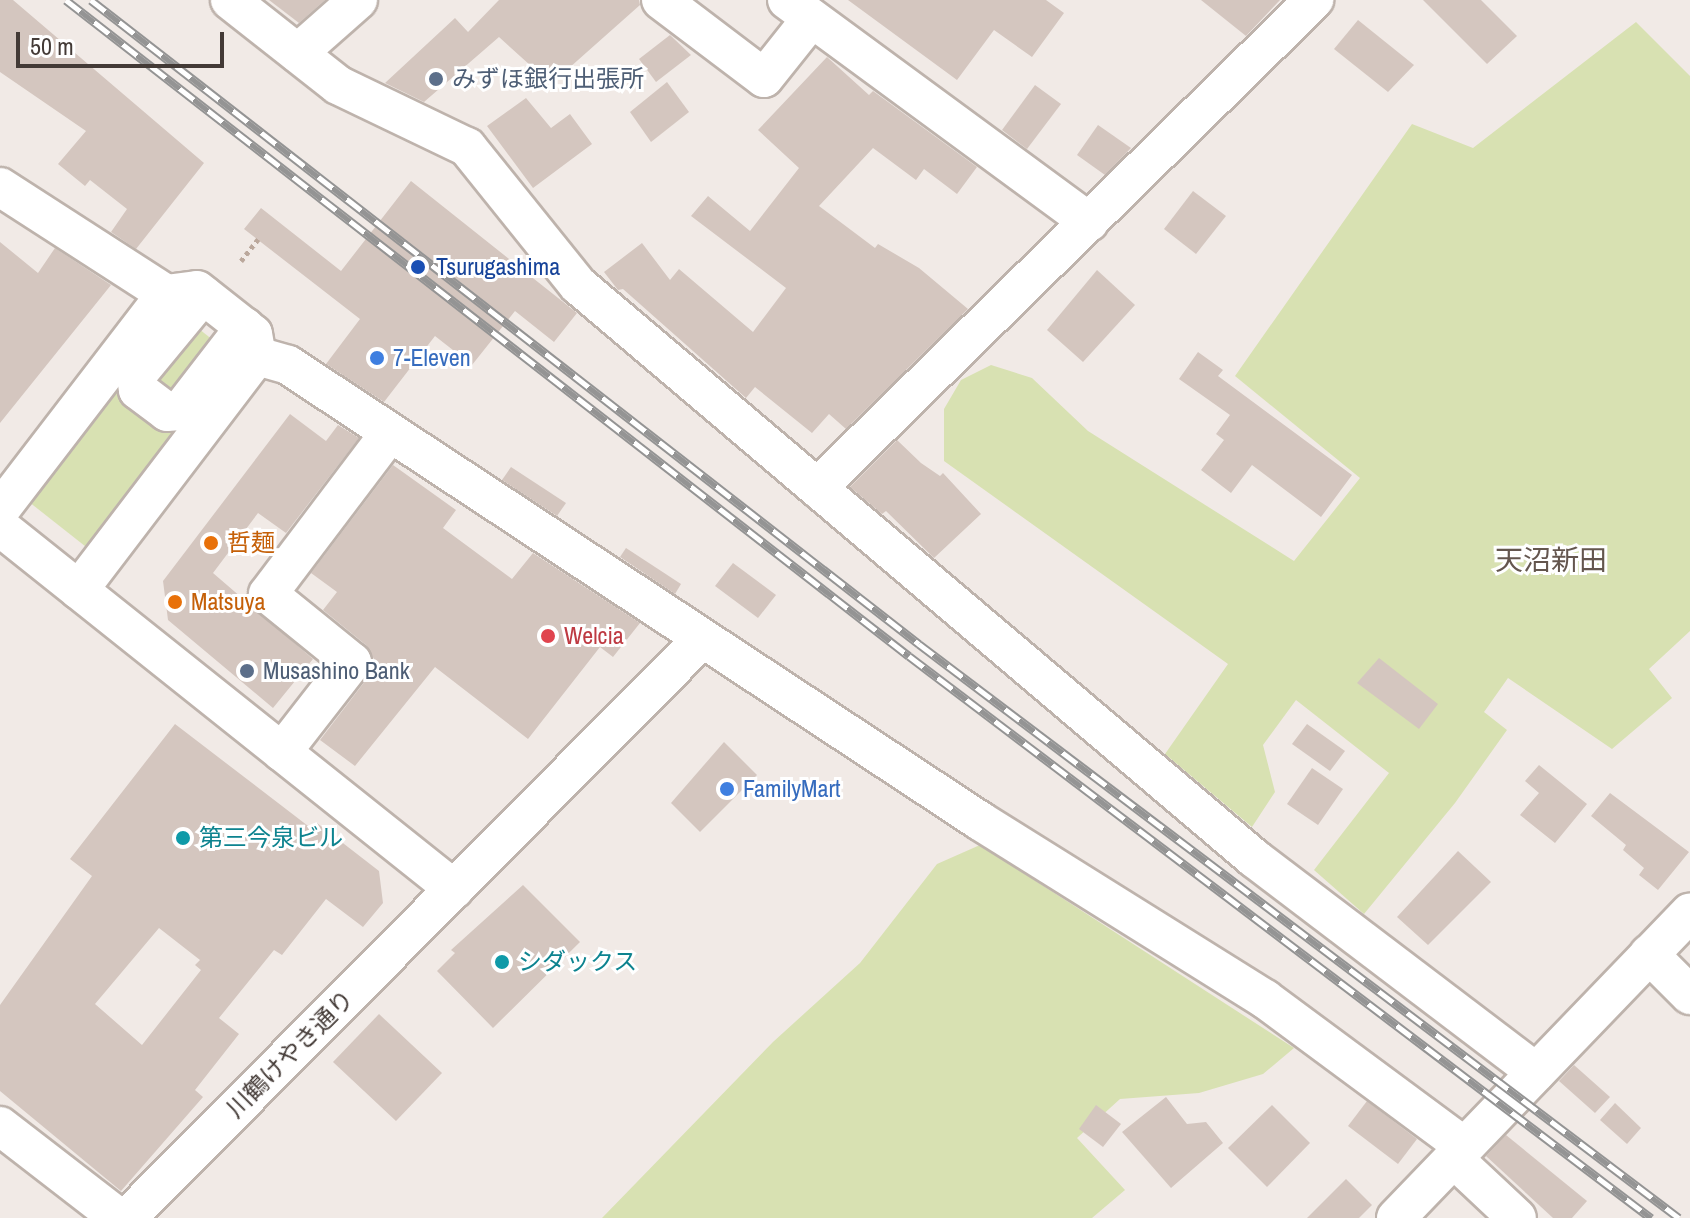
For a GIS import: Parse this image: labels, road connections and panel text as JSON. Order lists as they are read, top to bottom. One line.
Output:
{"streets":{"street":["川鶴けやき通り"]},"districts":["天沼新田"],"places":["みずほ銀行出張所","Tsurugashima","7-Eleven","哲麺","Matsuya","Welcia","Musashino Bank","FamilyMart","第三今泉ビル","シダックス"],"scale_bar":"50 m"}
